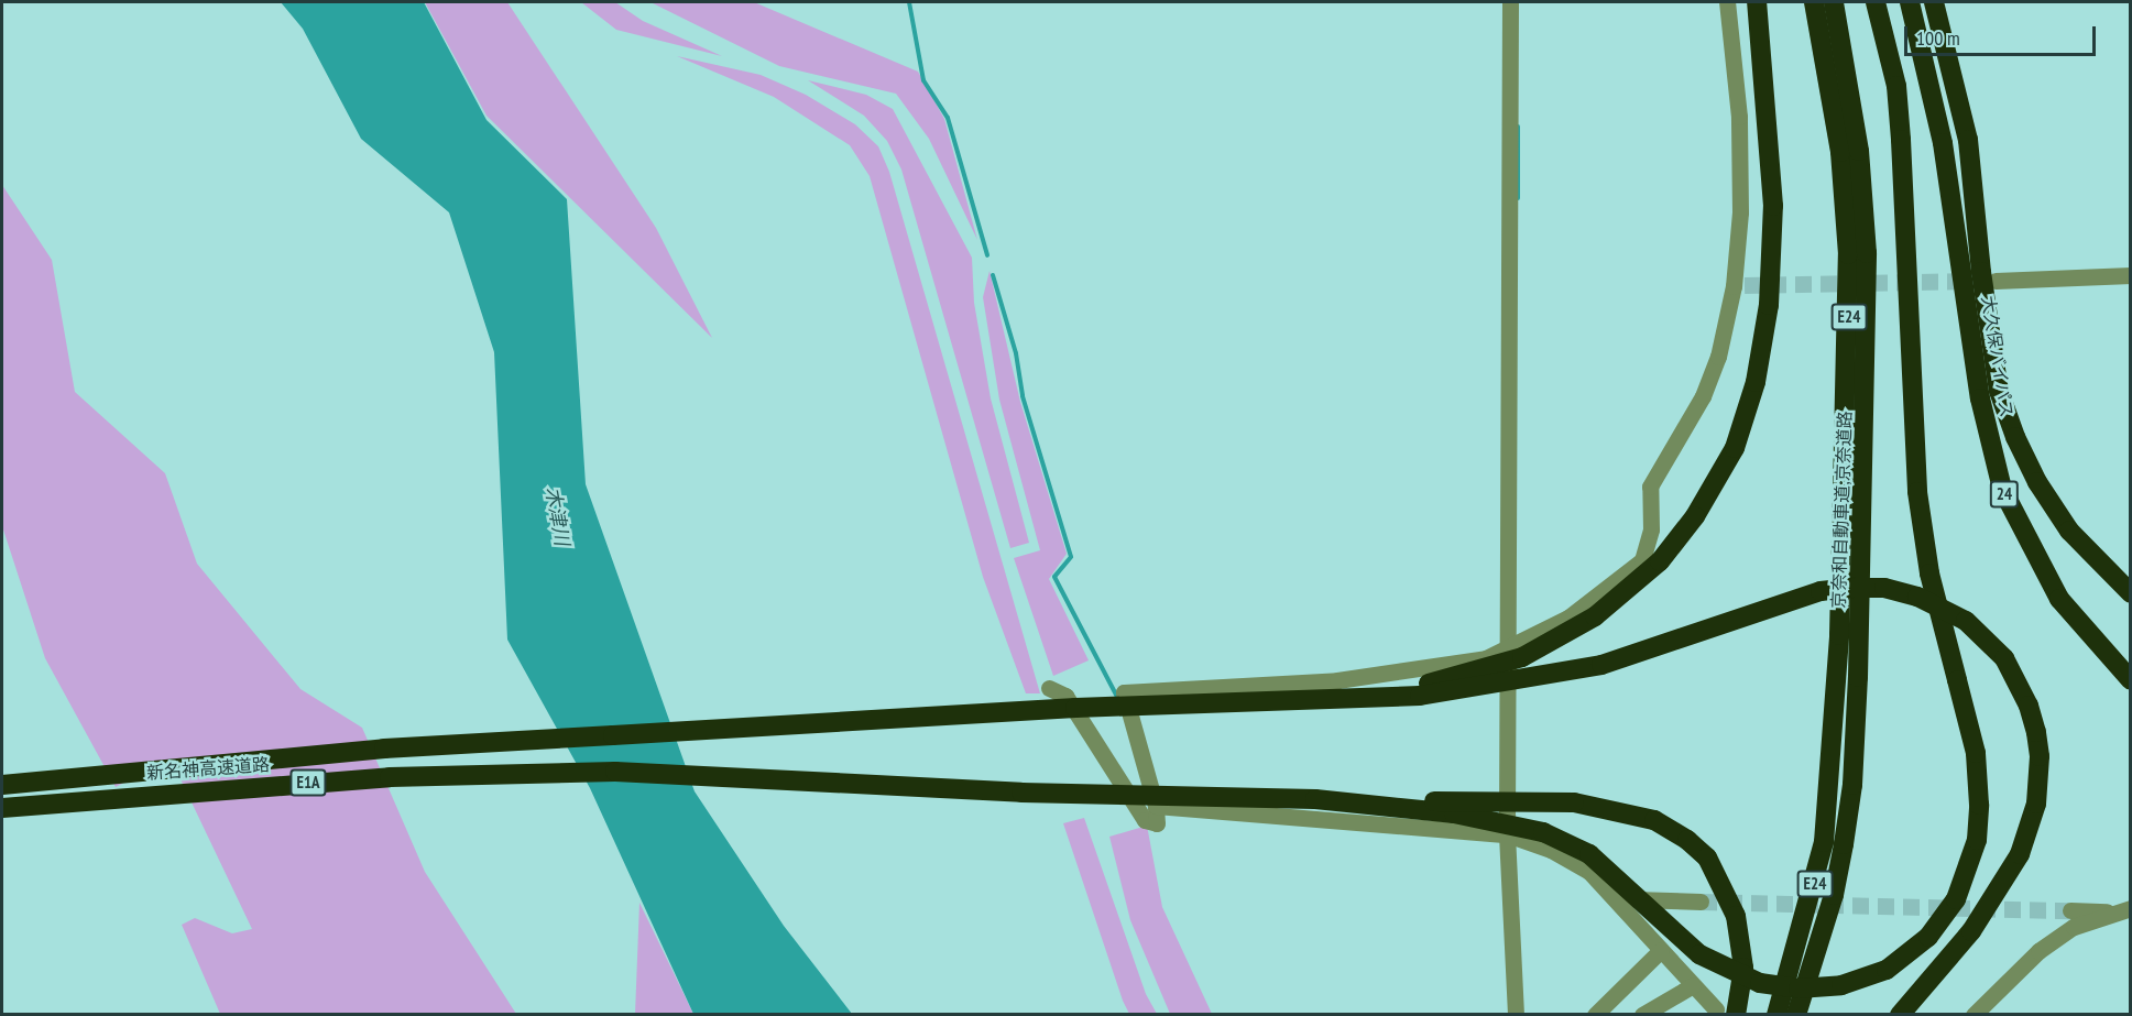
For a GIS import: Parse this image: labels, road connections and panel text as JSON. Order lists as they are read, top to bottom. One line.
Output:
{"streets":{"highway":["E24","大久保バイパス","24","京奈和自動車道;京奈道路","新名神高速道路","E1A"]},"water":["木津川"],"scale_bar":"100 m"}
